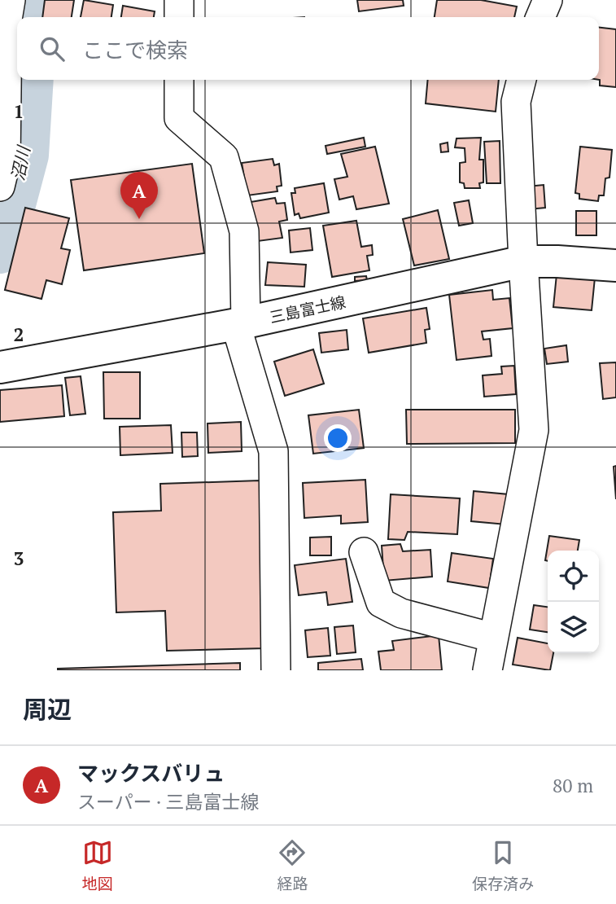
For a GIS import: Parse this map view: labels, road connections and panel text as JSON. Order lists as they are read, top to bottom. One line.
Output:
{"streets":{"main road":["三島富士線"]},"water":["沼川"],"page":{"search":"ここで検索","pins":"A","heading":"周辺","list":[{"mark":"A","name":"マックスバリュ","note":"スーパー · 三島富士線","value":"80 m"}],"nav":["地図","経路","保存済み"]},"grid":{"rows":["1","2","3"]}}
